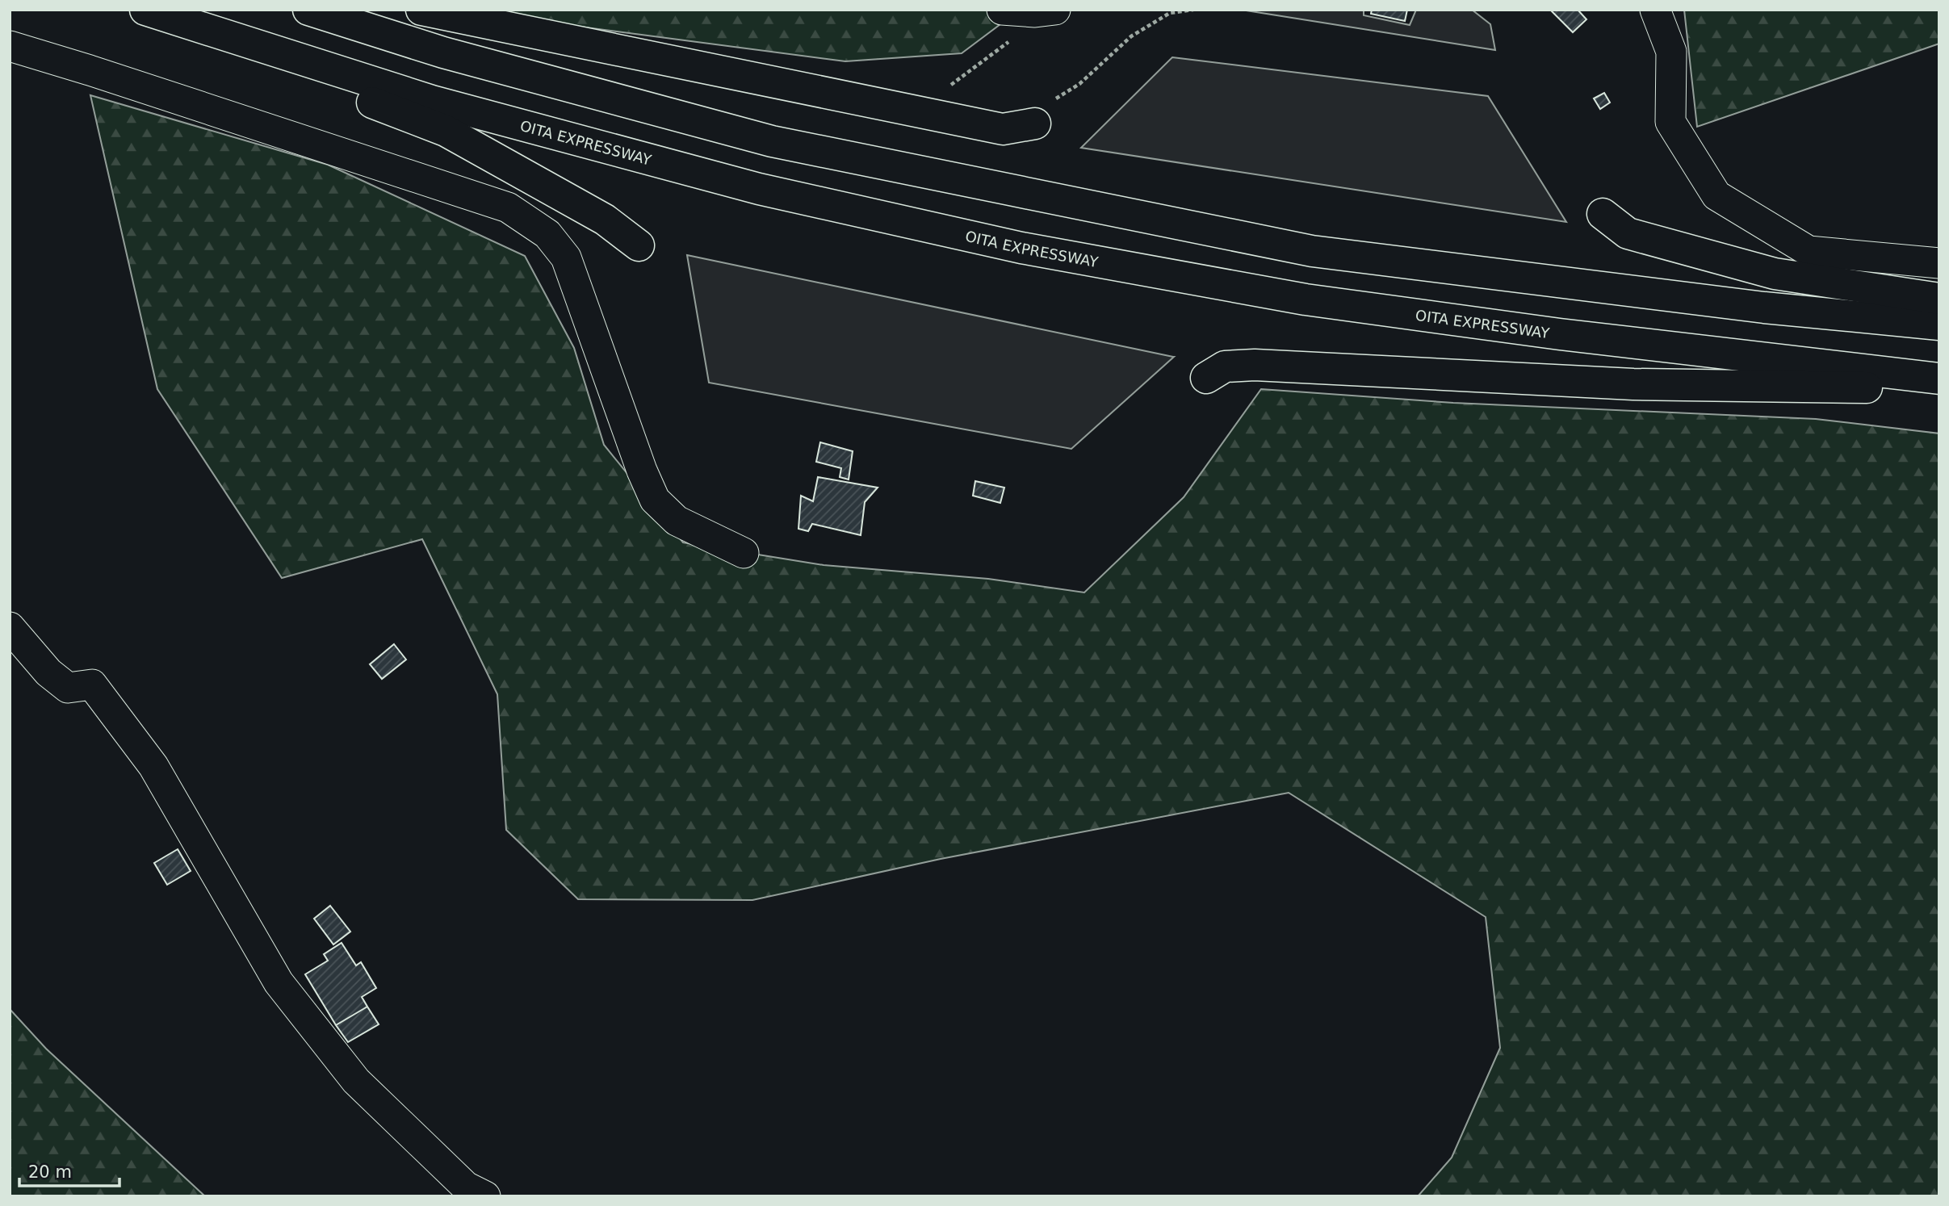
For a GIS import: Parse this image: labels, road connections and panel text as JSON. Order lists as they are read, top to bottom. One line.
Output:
{"streets":{"highway":["OITA EXPRESSWAY"]},"scale_bar":"20 m"}
